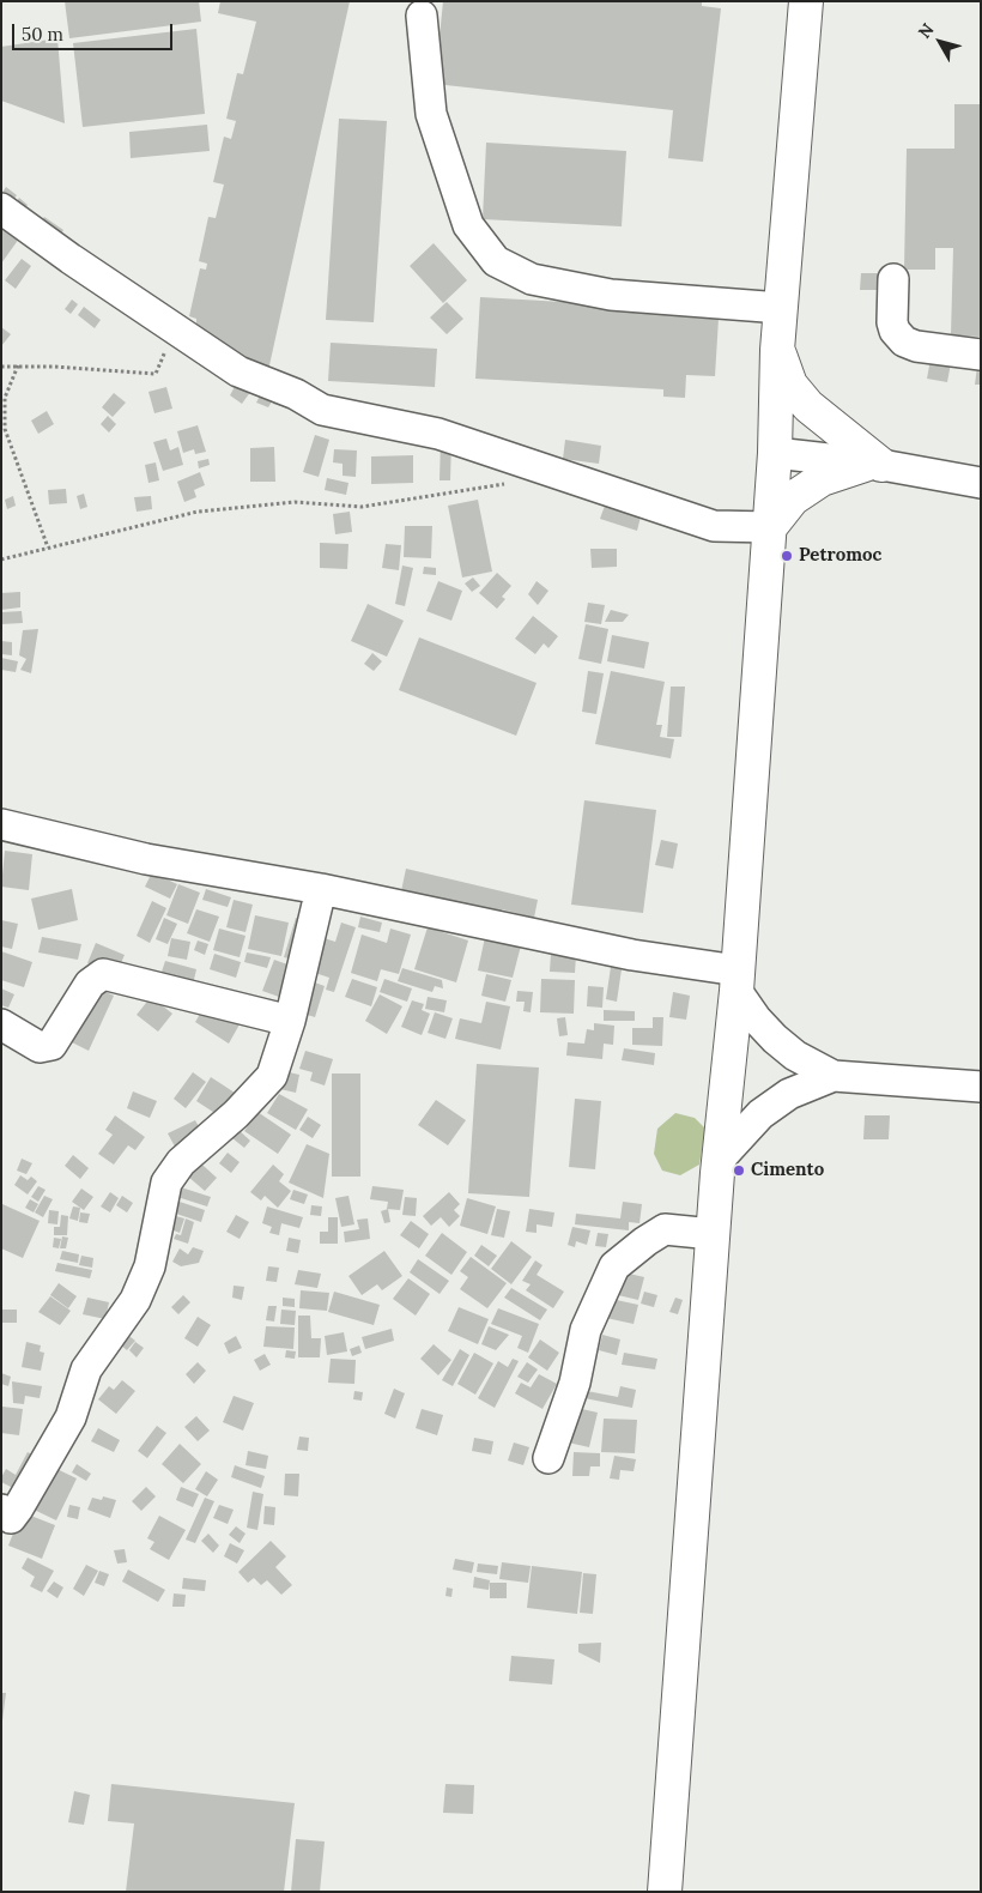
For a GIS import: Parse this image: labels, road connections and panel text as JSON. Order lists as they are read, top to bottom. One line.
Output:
{"places":["Petromoc","Cimento"],"scale_bar":"50 m","north":"top left"}
